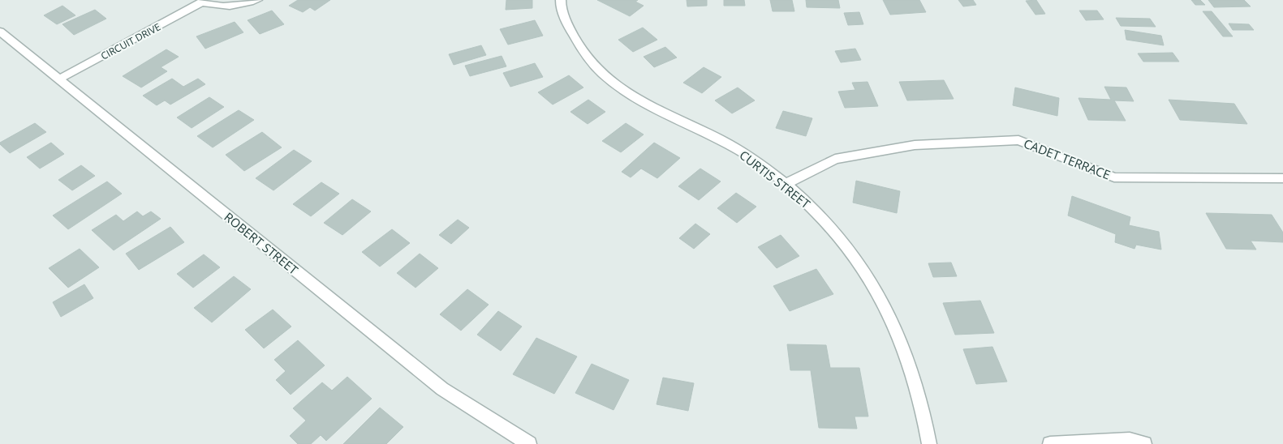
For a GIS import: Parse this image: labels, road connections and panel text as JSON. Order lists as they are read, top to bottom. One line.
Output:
{"streets":{"street":["CIRCUIT DRIVE","CADET TERRACE","CURTIS STREET","ROBERT STREET"]},"crossings":[["CIRCUIT DRIVE","ROBERT STREET"],["CADET TERRACE","CURTIS STREET"]]}
